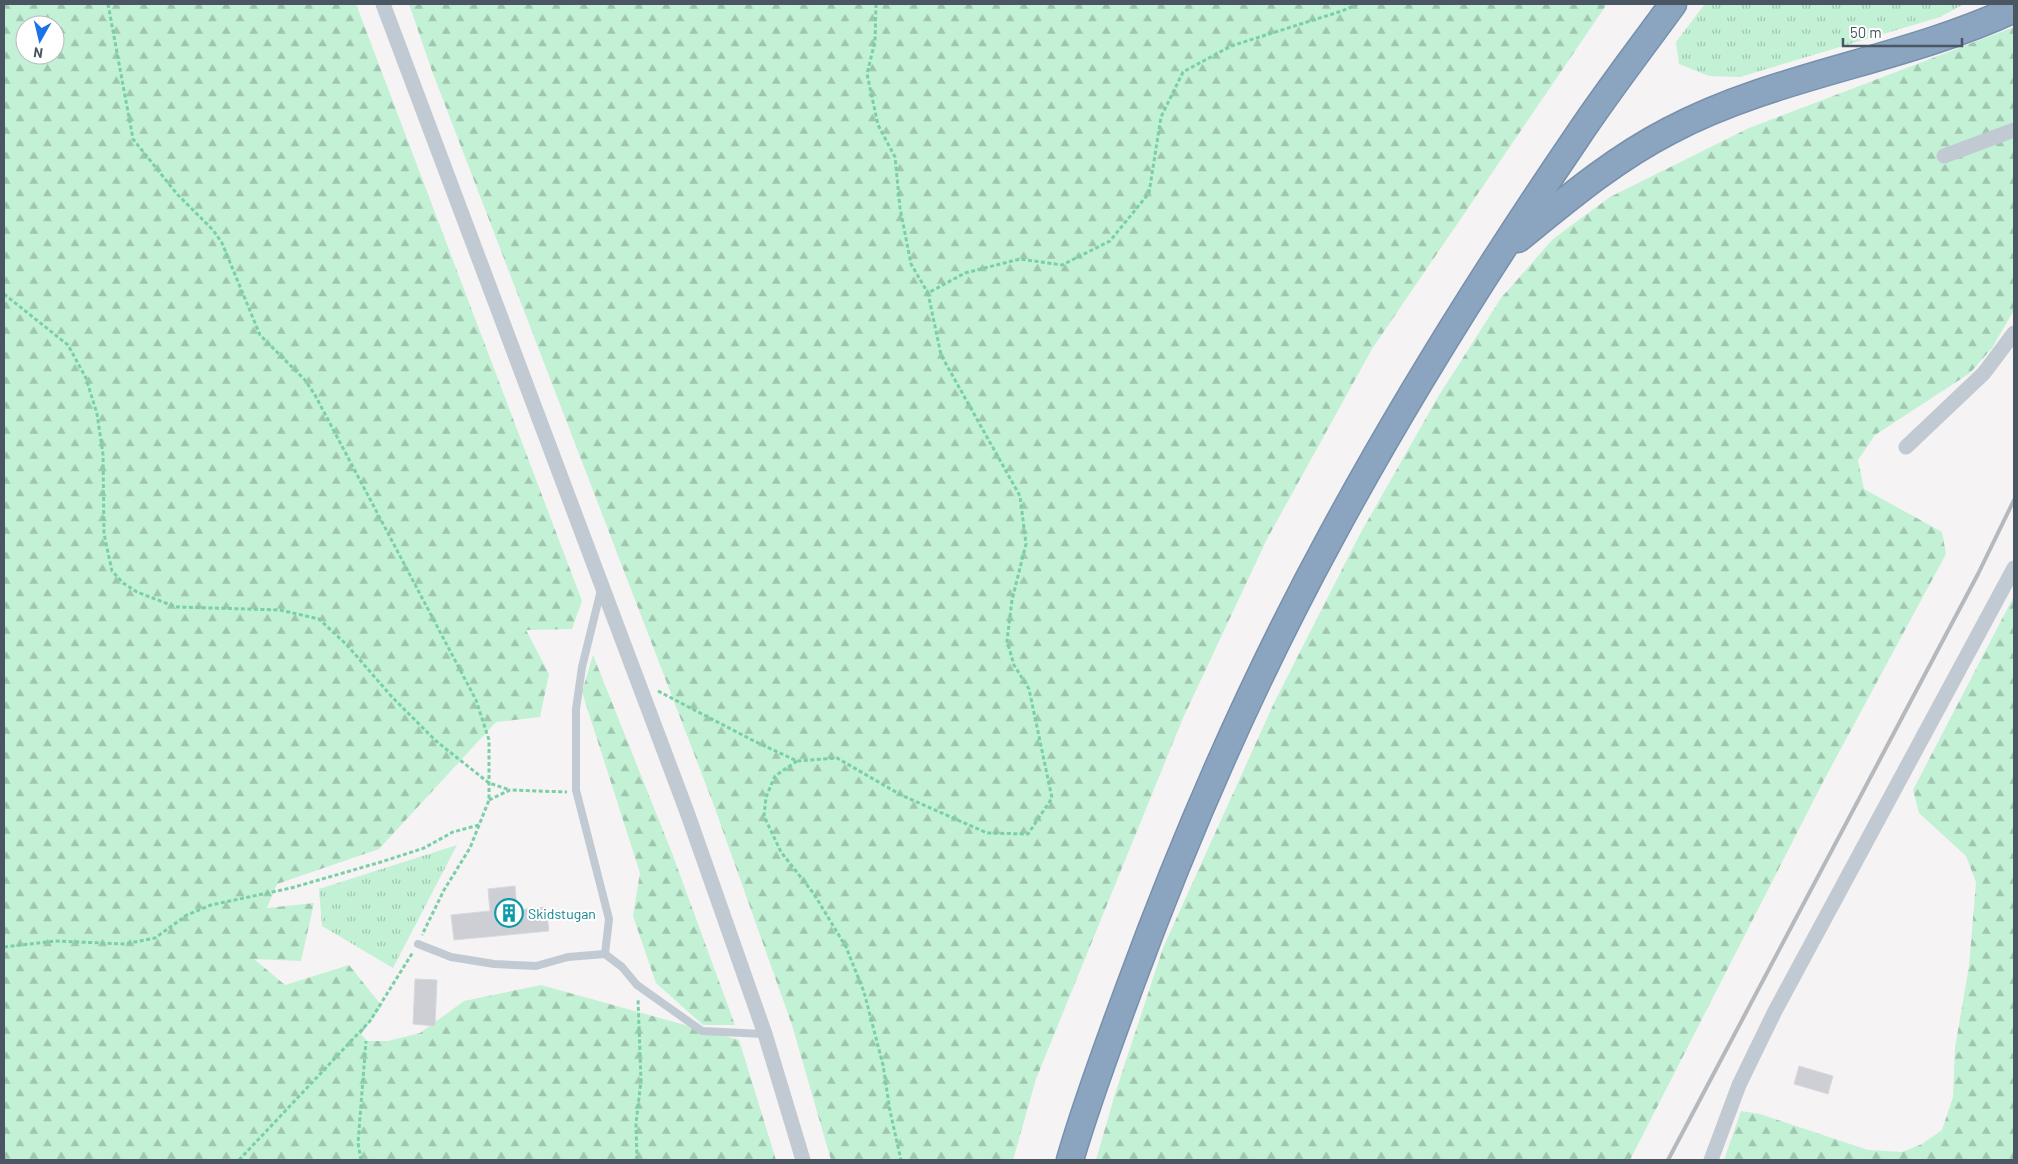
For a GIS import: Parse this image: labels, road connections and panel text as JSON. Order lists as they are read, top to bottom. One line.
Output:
{"places":{"building":["Skidstugan"]},"scale_bar":"50 m","north":"bottom"}
